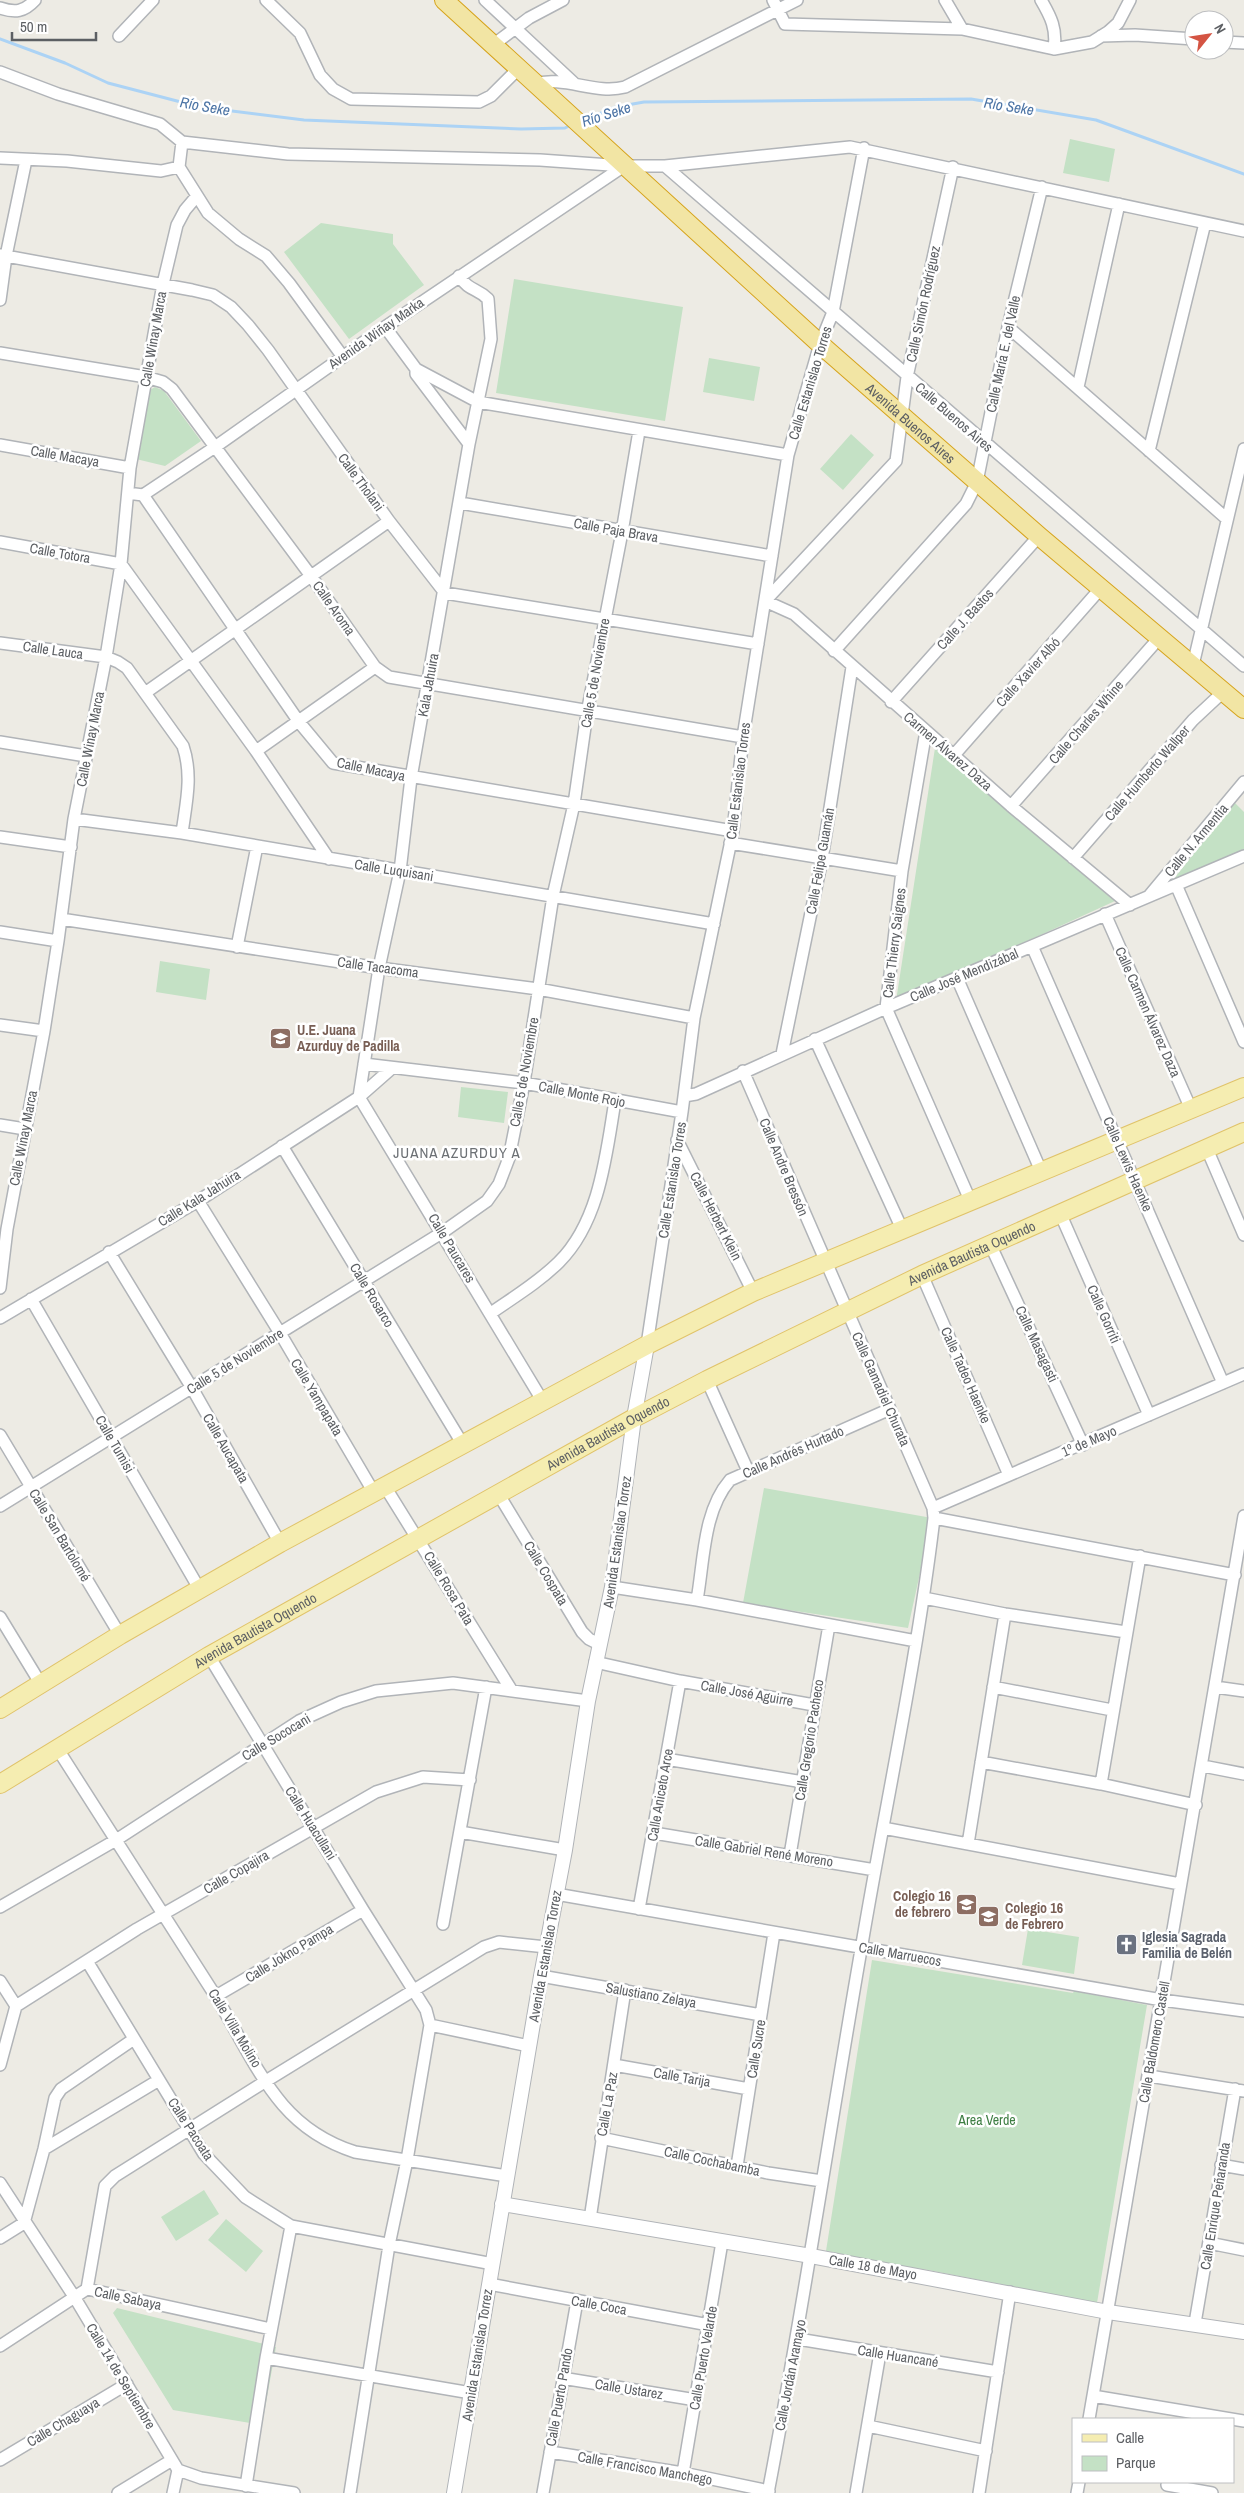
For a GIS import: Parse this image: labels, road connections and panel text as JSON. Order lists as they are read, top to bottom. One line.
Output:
{"streets":{"highway":["Avenida Buenos Aires"],"main road":["Avenida Bautista Oquendo"],"street":["Calle Simón Rodríguez","Avenida Wiñay Marka","Calle Winay Marca","Calle María E. del Valle","Calle Estanislao Torres","Calle Buenos Aires","Calle Macaya","Calle Tholani","Calle Paja Brava","Calle Totora","Calle Aroma","Calle J. Bastos","Calle Lauca","Calle Xavier Albó","Calle 5 de Noviembre","Kala Jahuira","Calle Charles Whine","Carmen Álvarez Daza","Calle Humberto Wallper","Calle N. Armentia","Calle Felipe Guamán","Calle Luquisani","Calle Thierry Saignes","Calle Tacacoma","Calle José Mendizábal","Calle Carmen Álvarez Daza","Calle Monte Rojo","Calle Lewis Haenke","Calle Andre Bressón","Calle Kala Jahuira","Calle Herbert Klein","Calle Paucares","Calle Rosarco","Calle Gorriti","Calle Masagasti","Calle Tadeo Haenke","Calle Gamadiel Churata","Calle Yampapata","1º de Mayo","Calle Tumisi","Calle Aucapata","Calle Andrés Hurtado","Calle San Bartolomé","Avenida Estanislao Torrez","Calle Cospata","Calle Rosa Pata","Calle José Aguirre","Calle Sococani","Calle Gregorio Pacheco","Calle Aniceto Arce","Calle Huacullani","Calle Gabriel René Moreno","Calle Copajira","Calle Jokno Pampa","Calle Marruecos","Salustiano Zelaya","Calle Villa Molino","Calle Baldomero Castell","Calle Sucre","Calle Tarija","Calle La Paz","Calle Pacoata","Calle Cochabamba","Calle Enrique Peñaranda","Calle 18 de Mayo","Calle Sabaya","Calle Coca","Calle Huancané","Calle Puerto Velarde","Calle Jordán Aramayo","Calle 14 de Septiembre","Calle Ustarez","Calle Puerto Pando","Calle Chaguaya","Calle Francisco Manchego"]},"crossings":[["Calle Simón Rodríguez","Calle Estanislao Torres"],["Calle Simón Rodríguez","Calle Buenos Aires"],["Calle Simón Rodríguez","Avenida Buenos Aires"],["Calle Simón Rodríguez","Carmen Álvarez Daza"],["Avenida Wiñay Marka","Avenida Buenos Aires"],["Avenida Wiñay Marka","Calle Macaya"],["Avenida Wiñay Marka","Calle Tholani"],["Avenida Wiñay Marka","Calle Aroma"],["Avenida Wiñay Marka","Kala Jahuira"],["Calle Winay Marca","Calle Macaya"],["Calle Winay Marca","Calle Tholani"],["Calle Winay Marca","Calle Totora"],["Calle Winay Marca","Calle Aroma"],["Calle Winay Marca","Calle Lauca"],["Calle Winay Marca","Calle Luquisani"],["Calle Winay Marca","Calle Tacacoma"],["Calle María E. del Valle","Calle Buenos Aires"],["Calle María E. del Valle","Avenida Buenos Aires"],["Calle María E. del Valle","Carmen Álvarez Daza"],["Calle Estanislao Torres","Calle Buenos Aires"],["Calle Estanislao Torres","Avenida Buenos Aires"],["Calle Estanislao Torres","Calle Macaya"],["Calle Estanislao Torres","Calle Paja Brava"],["Calle Estanislao Torres","Calle Aroma"],["Calle Estanislao Torres","Carmen Álvarez Daza"],["Calle Estanislao Torres","Calle Luquisani"],["Calle Estanislao Torres","Calle Tacacoma"],["Calle Estanislao Torres","Calle José Mendizábal"],["Calle Estanislao Torres","Calle Monte Rojo"],["Calle Estanislao Torres","Calle Herbert Klein"],["Calle Estanislao Torres","Avenida Bautista Oquendo"],["Calle Estanislao Torres","Avenida Estanislao Torrez"],["Avenida Buenos Aires","Calle J. Bastos"],["Avenida Buenos Aires","Calle Xavier Albó"],["Avenida Buenos Aires","Calle Charles Whine"],["Avenida Buenos Aires","Calle Humberto Wallper"],["Calle Macaya","Calle 5 de Noviembre"],["Calle Macaya","Kala Jahuira"],["Calle Macaya","Calle Felipe Guamán"],["Calle Macaya","Calle Thierry Saignes"],["Calle Tholani","Kala Jahuira"],["Calle Paja Brava","Calle 5 de Noviembre"],["Calle Paja Brava","Kala Jahuira"],["Calle Aroma","Calle 5 de Noviembre"],["Calle Aroma","Kala Jahuira"],["Calle J. Bastos","Carmen Álvarez Daza"],["Calle Xavier Albó","Carmen Álvarez Daza"],["Calle 5 de Noviembre","Calle Luquisani"],["Calle 5 de Noviembre","Calle Tacacoma"],["Calle 5 de Noviembre","Calle Monte Rojo"],["Calle 5 de Noviembre","Calle Paucares"],["Calle 5 de Noviembre","Calle Rosarco"],["Calle 5 de Noviembre","Calle Yampapata"],["Calle 5 de Noviembre","Calle Tumisi"],["Calle 5 de Noviembre","Calle Aucapata"],["Calle 5 de Noviembre","Calle San Bartolomé"],["Kala Jahuira","Calle Luquisani"],["Kala Jahuira","Calle Tacacoma"],["Kala Jahuira","Calle Monte Rojo"],["Kala Jahuira","Calle Kala Jahuira"],["Kala Jahuira","Calle Paucares"],["Calle Charles Whine","Carmen Álvarez Daza"],["Carmen Álvarez Daza","Calle Humberto Wallper"],["Carmen Álvarez Daza","Calle Felipe Guamán"],["Carmen Álvarez Daza","Calle Thierry Saignes"],["Carmen Álvarez Daza","Calle José Mendizábal"],["Calle N. Armentia","Calle José Mendizábal"],["Calle Felipe Guamán","Calle José Mendizábal"],["Calle Thierry Saignes","Calle José Mendizábal"],["Calle José Mendizábal","Calle Carmen Álvarez Daza"],["Calle José Mendizábal","Calle Lewis Haenke"],["Calle José Mendizábal","Calle Andre Bressón"],["Calle Monte Rojo","Calle Kala Jahuira"],["Calle Lewis Haenke","Avenida Bautista Oquendo"],["Calle Lewis Haenke","1º de Mayo"],["Calle Andre Bressón","Calle Gamadiel Churata"],["Calle Kala Jahuira","Calle Paucares"],["Calle Kala Jahuira","Calle Rosarco"],["Calle Kala Jahuira","Calle Yampapata"],["Calle Kala Jahuira","Calle Tumisi"],["Calle Kala Jahuira","Calle Aucapata"],["Avenida Bautista Oquendo","Calle Gorriti"],["Avenida Bautista Oquendo","Calle Masagasti"],["Avenida Bautista Oquendo","Calle Tadeo Haenke"],["Avenida Bautista Oquendo","Calle Gamadiel Churata"],["Avenida Bautista Oquendo","Avenida Estanislao Torrez"],["Avenida Bautista Oquendo","Calle Cospata"],["Avenida Bautista Oquendo","Calle Rosa Pata"],["Avenida Bautista Oquendo","Calle Huacullani"],["Avenida Bautista Oquendo","Calle Villa Molino"],["Calle Gorriti","1º de Mayo"],["Calle Masagasti","1º de Mayo"],["Calle Tadeo Haenke","1º de Mayo"],["Calle Gamadiel Churata","1º de Mayo"],["Calle Gamadiel Churata","Calle Andrés Hurtado"],["Calle Gamadiel Churata","Calle Jordán Aramayo"],["Calle Yampapata","Calle Rosa Pata"],["1º de Mayo","Calle Jordán Aramayo"],["Avenida Estanislao Torrez","Calle Cospata"],["Avenida Estanislao Torrez","Calle José Aguirre"],["Avenida Estanislao Torrez","Calle Sococani"],["Avenida Estanislao Torrez","Calle Marruecos"],["Avenida Estanislao Torrez","Salustiano Zelaya"],["Avenida Estanislao Torrez","Calle Villa Molino"],["Avenida Estanislao Torrez","Calle Pacoata"],["Avenida Estanislao Torrez","Calle 18 de Mayo"],["Avenida Estanislao Torrez","Calle Coca"],["Calle Rosa Pata","Calle Sococani"],["Calle José Aguirre","Calle Gregorio Pacheco"],["Calle José Aguirre","Calle Aniceto Arce"],["Calle Sococani","Calle Huacullani"],["Calle Sococani","Calle Villa Molino"],["Calle Gregorio Pacheco","Calle Gabriel René Moreno"],["Calle Aniceto Arce","Calle Gabriel René Moreno"],["Calle Aniceto Arce","Calle Marruecos"],["Calle Huacullani","Calle Copajira"],["Calle Huacullani","Calle Jokno Pampa"],["Calle Gabriel René Moreno","Calle Jordán Aramayo"],["Calle Copajira","Calle Villa Molino"],["Calle Copajira","Calle Pacoata"],["Calle Jokno Pampa","Calle Villa Molino"],["Calle Marruecos","Calle Baldomero Castell"],["Calle Marruecos","Calle Sucre"],["Calle Marruecos","Calle Jordán Aramayo"],["Salustiano Zelaya","Calle Sucre"],["Salustiano Zelaya","Calle La Paz"],["Calle Baldomero Castell","Calle 18 de Mayo"],["Calle Sucre","Calle Tarija"],["Calle Sucre","Calle Cochabamba"],["Calle Tarija","Calle La Paz"],["Calle La Paz","Calle Cochabamba"],["Calle La Paz","Calle 18 de Mayo"],["Calle Cochabamba","Calle Jordán Aramayo"],["Calle Enrique Peñaranda","Calle 18 de Mayo"],["Calle 18 de Mayo","Calle Puerto Velarde"],["Calle 18 de Mayo","Calle Jordán Aramayo"],["Calle Sabaya","Calle 14 de Septiembre"],["Calle Coca","Calle Puerto Velarde"],["Calle Coca","Calle Puerto Pando"],["Calle Huancané","Calle Jordán Aramayo"],["Calle Puerto Velarde","Calle Ustarez"],["Calle Puerto Velarde","Calle Francisco Manchego"],["Calle Jordán Aramayo","Calle Francisco Manchego"],["Calle 14 de Septiembre","Calle Chaguaya"],["Calle Ustarez","Calle Puerto Pando"],["Calle Puerto Pando","Calle Francisco Manchego"]],"districts":["JUANA AZURDUY A"],"water":["Río Seke"],"parks":["Area Verde"],"places":{"school or university":["U.E. Juana Azurduy de Padilla","Colegio 16 de febrero","Colegio 16 de Febrero"],"church":["Iglesia Sagrada Familia de Belén"]},"legend":["Calle","Parque"],"scale_bar":"50 m","north":"top right"}
